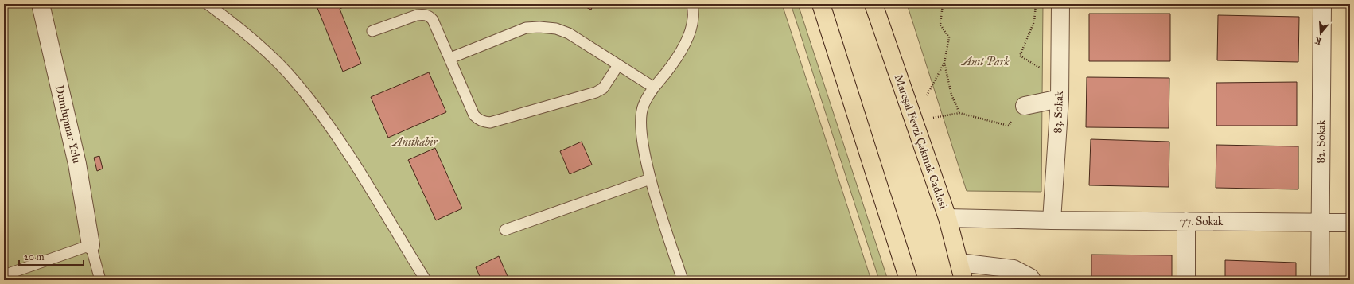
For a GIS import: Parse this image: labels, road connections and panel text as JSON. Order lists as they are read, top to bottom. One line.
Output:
{"streets":{"main road":["Mareşal Fevzi Çakmak Caddesi"],"street":["83. Sokak","Dumlupınar Yolu","82. Sokak","77. Sokak"]},"crossings":[["83. Sokak","77. Sokak"],["Mareşal Fevzi Çakmak Caddesi","77. Sokak"],["82. Sokak","77. Sokak"]],"parks":["Anıt Park","Anıtkabir"],"scale_bar":"20 m","north":"bottom"}
